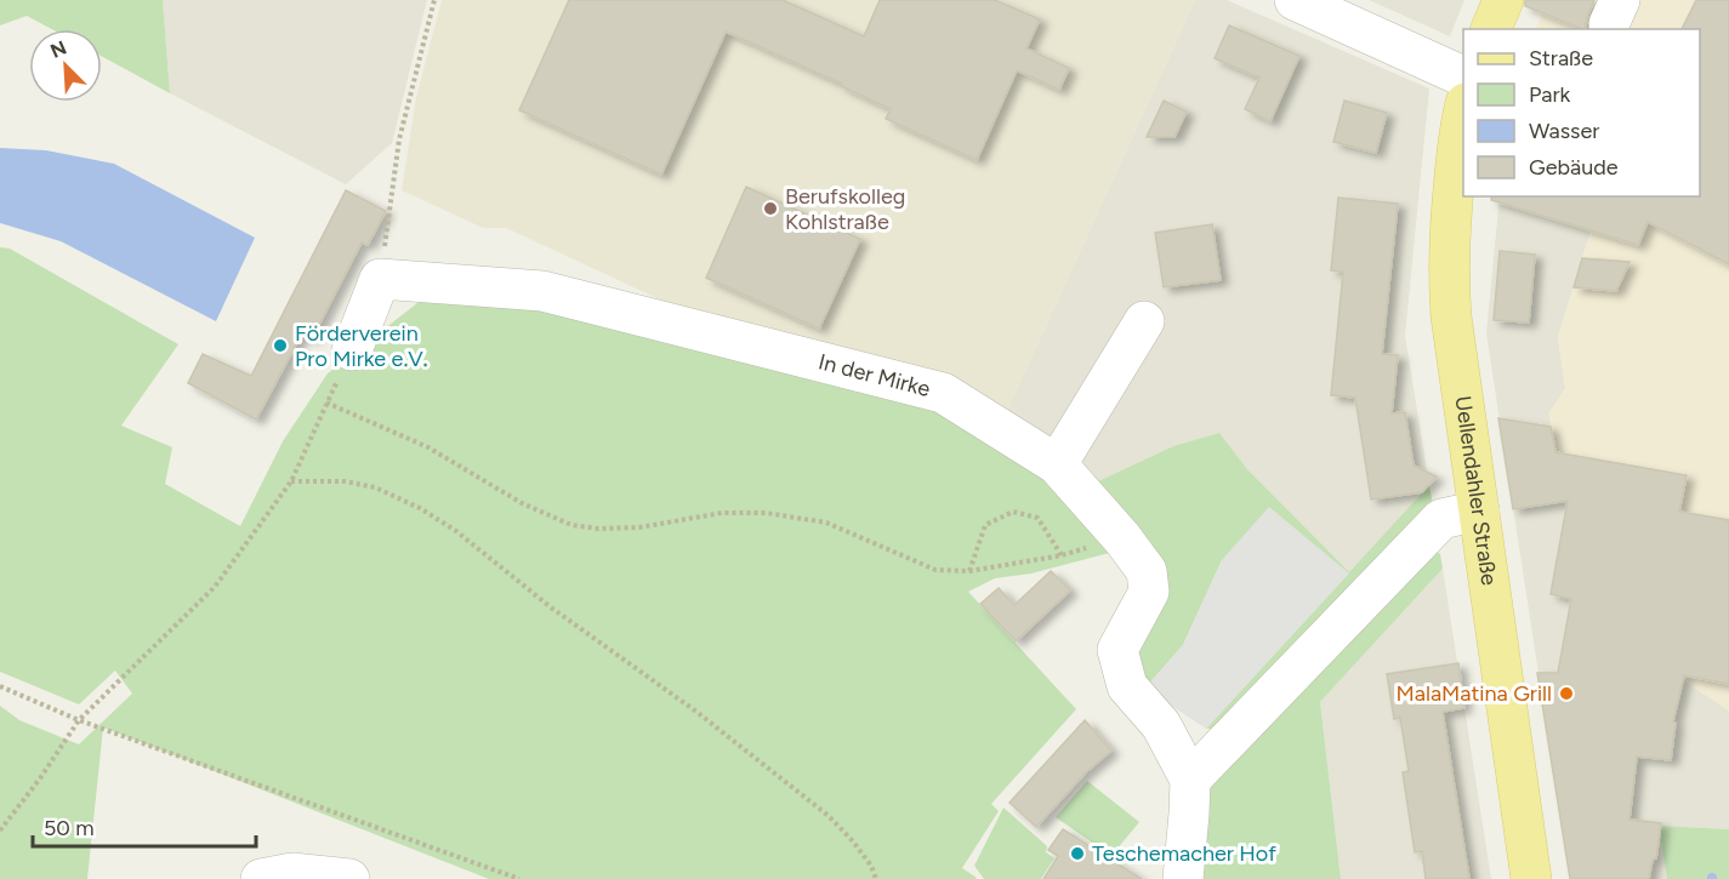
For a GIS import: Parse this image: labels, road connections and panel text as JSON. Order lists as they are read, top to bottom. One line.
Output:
{"streets":{"main road":["Uellendahler Straße"],"street":["In der Mirke"]},"places":["Berufskolleg Kohlstraße","Förderverein Pro Mirke e.V.","MalaMatina Grill","Teschemacher Hof"],"legend":["Straße","Park","Wasser","Gebäude"],"scale_bar":"50 m","north":"top left"}
